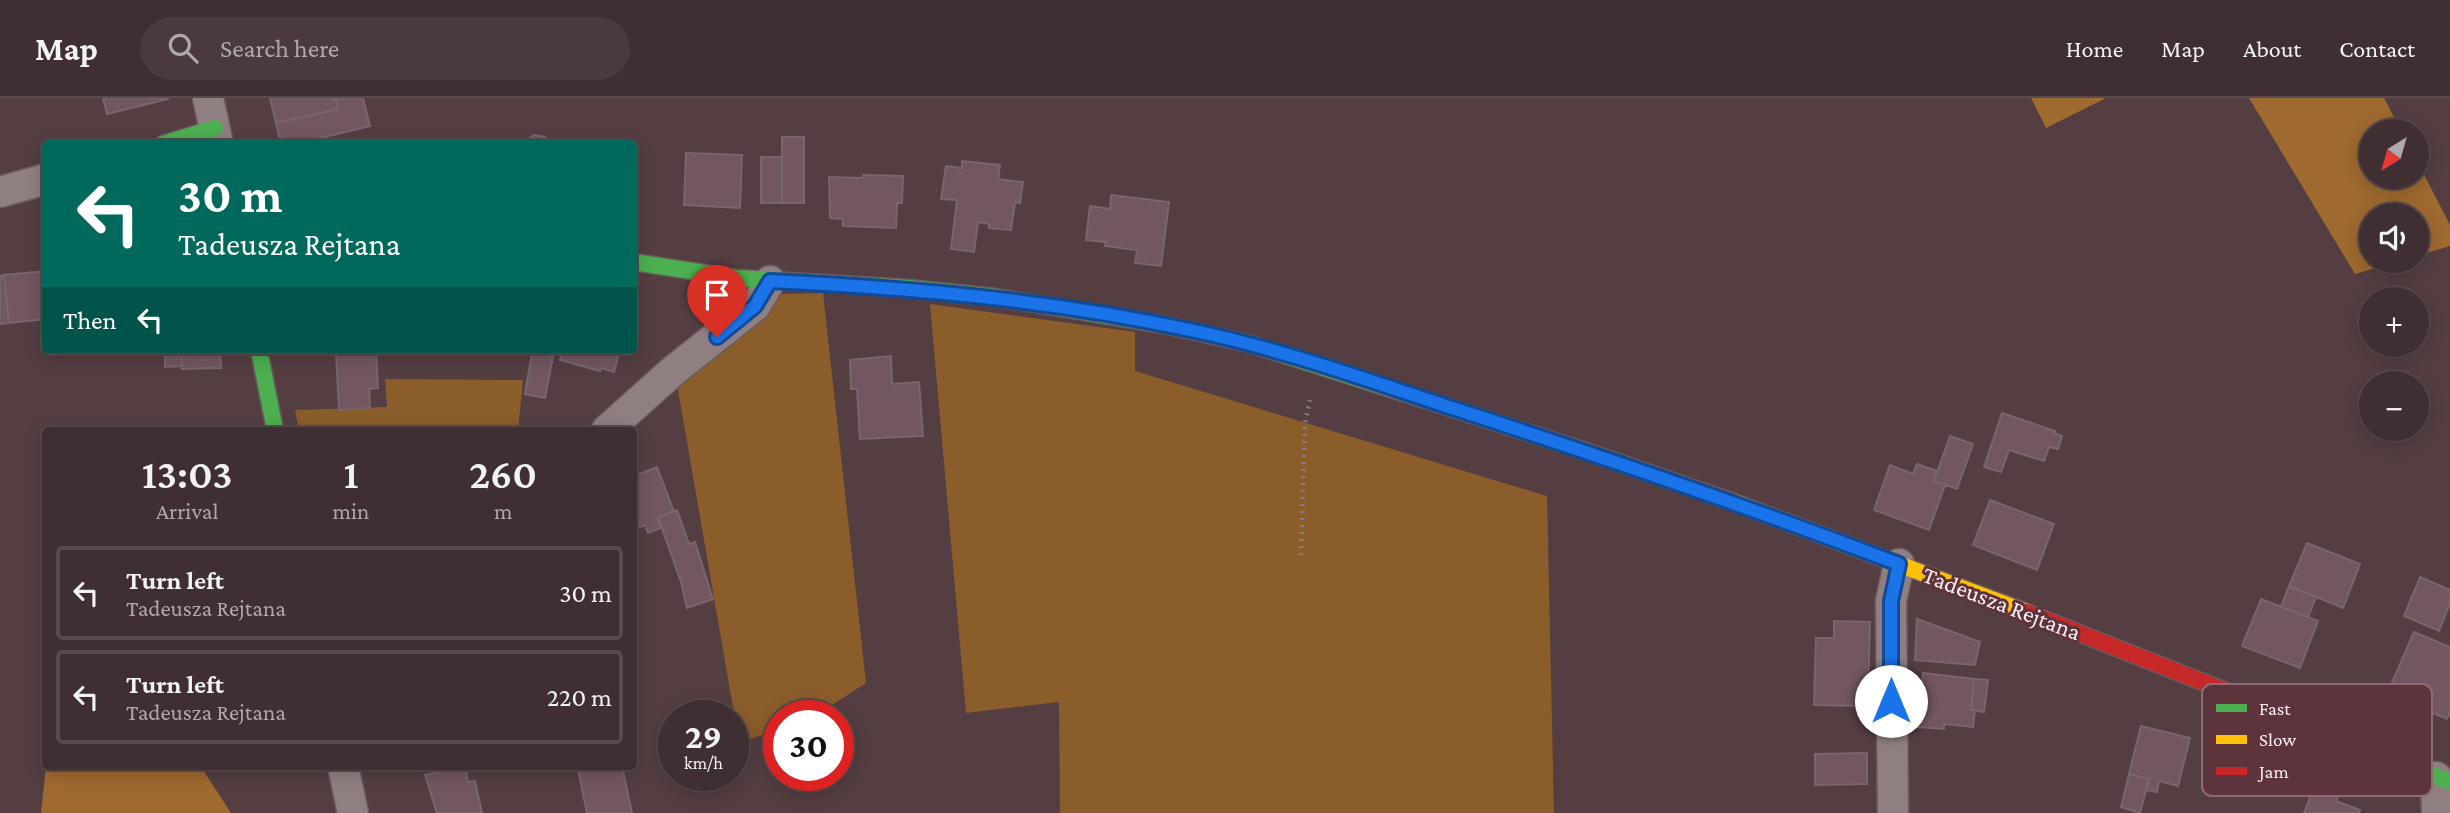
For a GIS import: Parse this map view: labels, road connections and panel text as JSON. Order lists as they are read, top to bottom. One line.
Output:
{"streets":{"street":["Tadeusza Rejtana"]},"legend":["Fast","Slow","Jam"],"north":"bottom left","page":{"header":"Map","search":"Search here","nav":["Home","Map","About","Contact"],"map_buttons":["+","−"],"turn":["30 m","Tadeusza Rejtana"],"then":"Then","eta":["13:03","Arrival","1","min","260","m"],"list":[{"name":"Turn left","note":"Tadeusza Rejtana","value":"30 m"},{"name":"Turn left","note":"Tadeusza Rejtana","value":"220 m"}],"speed":"29 km/h","limit":"30"}}
